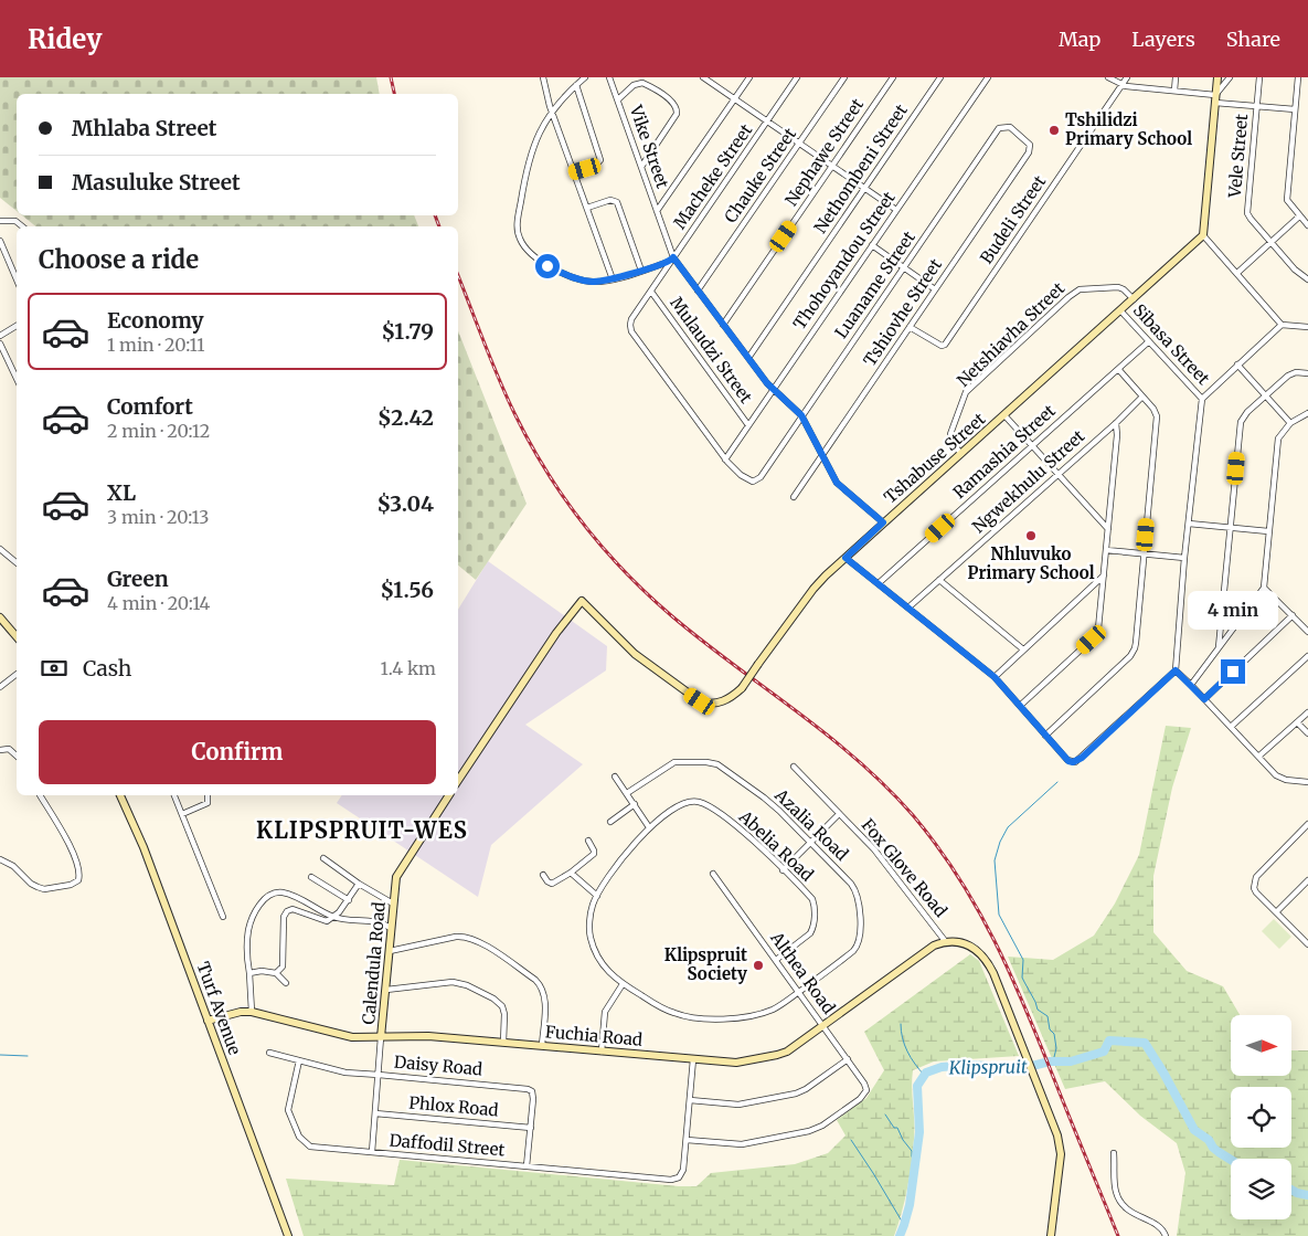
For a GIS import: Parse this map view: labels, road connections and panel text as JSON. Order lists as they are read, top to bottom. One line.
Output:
{"streets":{"street":["Vike Street","Nephawe Street","Vele Street","Nethombeni Street","Chauke Street","Macheke Street","Budeli Street","Thohoyandou Street","Luaname Street","Tshiovhe Street","Netshiavha Street","Sibasa Street","Mulaudzi Street","Ramashia Street","Tshabuse Street","Ngwekhulu Street","Azalia Road","Abelia Road","Fox Glove Road","Calendula Road","Althea Road","Turf Avenue","Fuchia Road","Daisy Road","Phlox Road","Daffodil Street"]},"crossings":[["Vike Street","Nephawe Street"],["Vike Street","Nethombeni Street"],["Vike Street","Chauke Street"],["Vike Street","Macheke Street"],["Vike Street","Thohoyandou Street"],["Vike Street","Luaname Street"],["Macheke Street","Thohoyandou Street"],["Macheke Street","Luaname Street"],["Macheke Street","Mulaudzi Street"],["Budeli Street","Tshiovhe Street"],["Thohoyandou Street","Luaname Street"],["Thohoyandou Street","Mulaudzi Street"],["Luaname Street","Tshiovhe Street"],["Netshiavha Street","Tshabuse Street"],["Sibasa Street","Ramashia Street"],["Sibasa Street","Tshabuse Street"],["Azalia Road","Fox Glove Road"],["Azalia Road","Althea Road"],["Abelia Road","Fox Glove Road"],["Abelia Road","Althea Road"],["Fox Glove Road","Fuchia Road"],["Calendula Road","Fuchia Road"],["Calendula Road","Daisy Road"],["Calendula Road","Phlox Road"],["Calendula Road","Daffodil Street"],["Althea Road","Fuchia Road"],["Althea Road","Daffodil Street"],["Turf Avenue","Fuchia Road"],["Daisy Road","Phlox Road"],["Daisy Road","Daffodil Street"]],"districts":["KLIPSPRUIT-WES"],"water":["Klipspruit"],"places":["Tshilidzi Primary School","Nhluvuko Primary School","Klipspruit Society"],"north":"right","page":{"header":"Ridey","nav":["Map","Layers","Share"],"banner":["Mhlaba Street","Masuluke Street"],"heading":"Choose a ride","list":[{"name":"Economy","note":"1 min · 20:11","value":"$1.79"},{"name":"Comfort","note":"2 min · 20:12","value":"$2.42"},{"name":"XL","note":"3 min · 20:13","value":"$3.04"},{"name":"Green","note":"4 min · 20:14","value":"$1.56"}],"bubble":"4 min","pay":["Cash","1.4 km"],"buttons":"Confirm"}}
